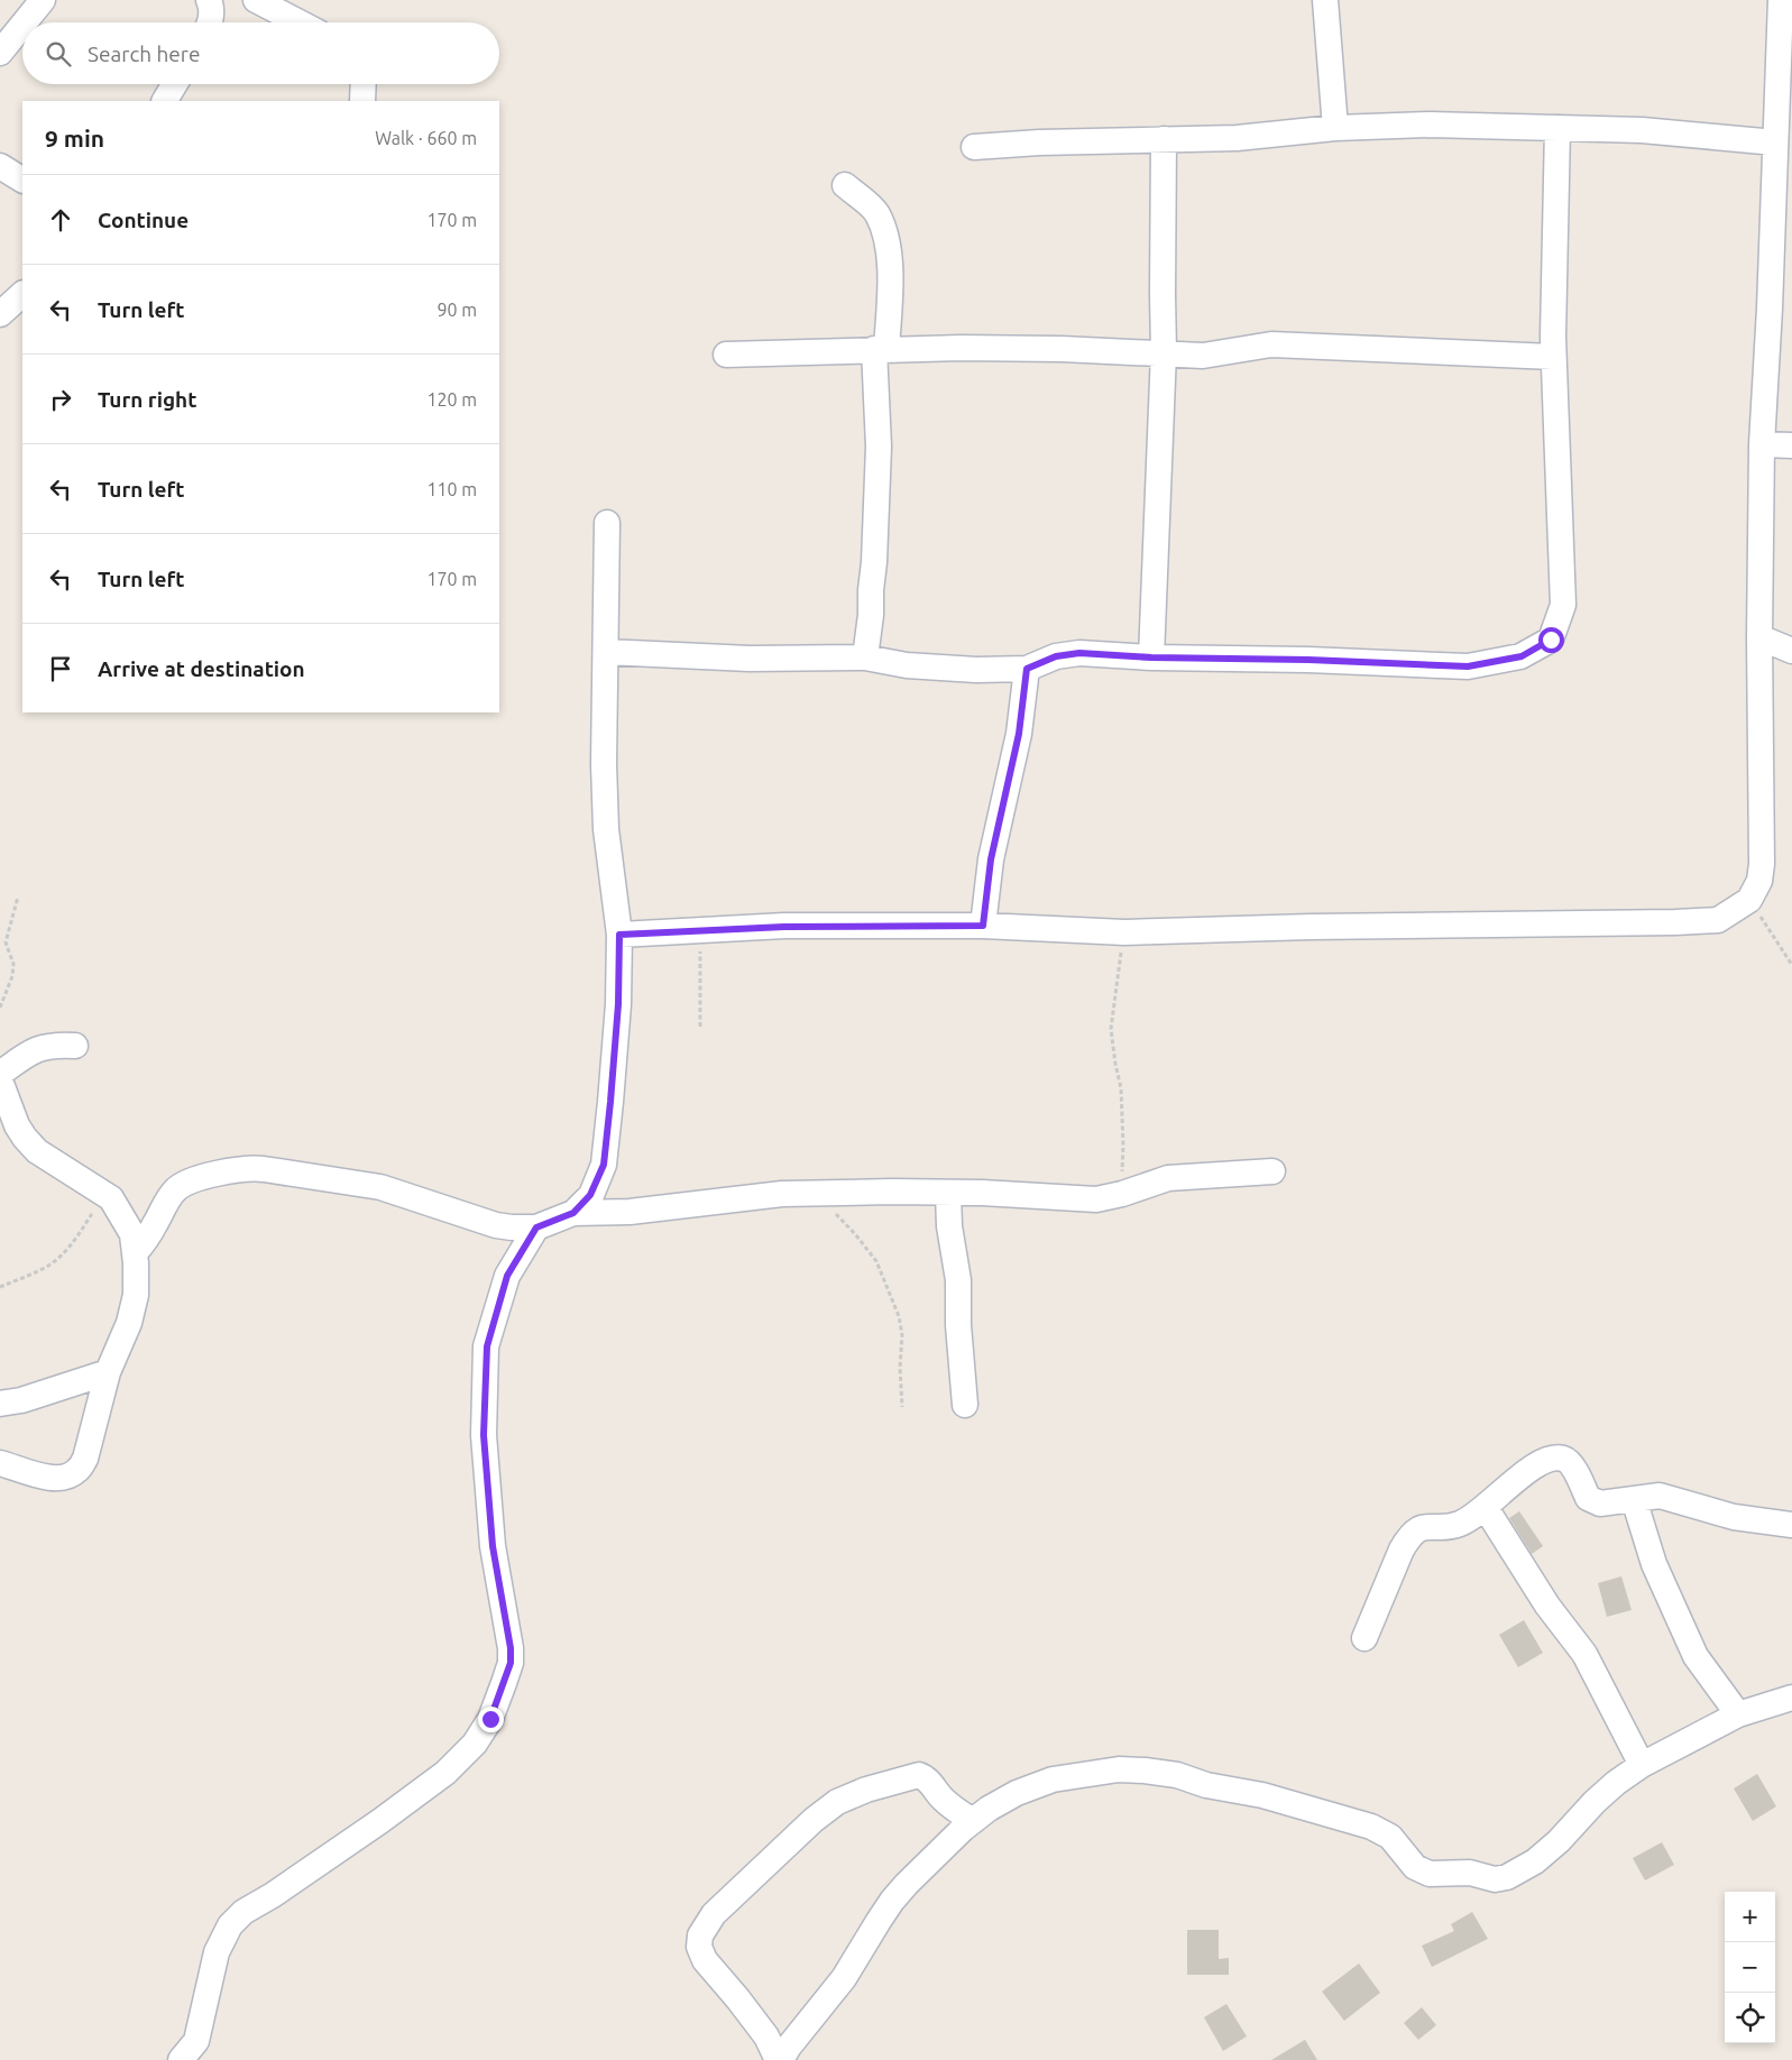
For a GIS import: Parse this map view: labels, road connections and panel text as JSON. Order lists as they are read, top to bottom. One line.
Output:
{"page":{"search":"Search here","heading":["9 min","Walk · 660 m"],"list":[["Continue","170 m"],["Turn left","90 m"],["Turn right","120 m"],["Turn left","110 m"],["Turn left","170 m"],"Arrive at destination"],"map_buttons":["+","−"]}}
